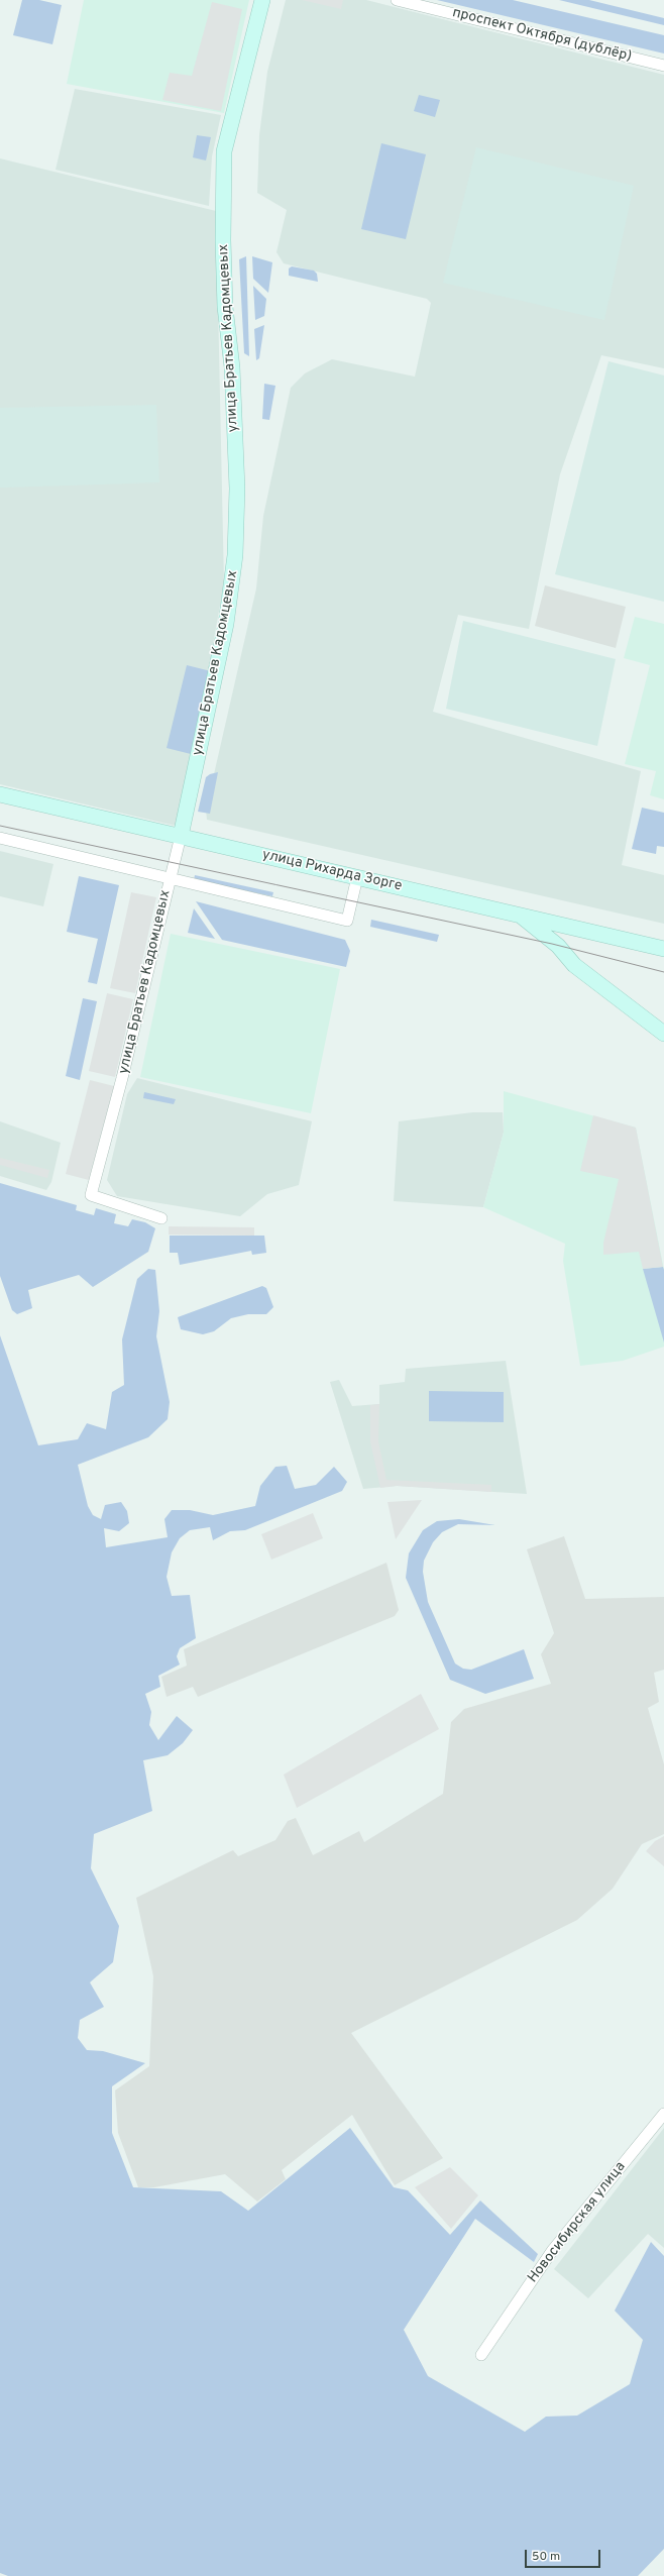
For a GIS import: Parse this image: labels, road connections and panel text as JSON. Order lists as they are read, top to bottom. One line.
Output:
{"streets":{"main road":["улица Братьев Кадомцевых","улица Рихарда Зорге"],"street":["проспект Октября (дублёр)","Новосибирская улица"]},"crossings":[["улица Братьев Кадомцевых","улица Рихарда Зорге"]],"scale_bar":"50 m"}
